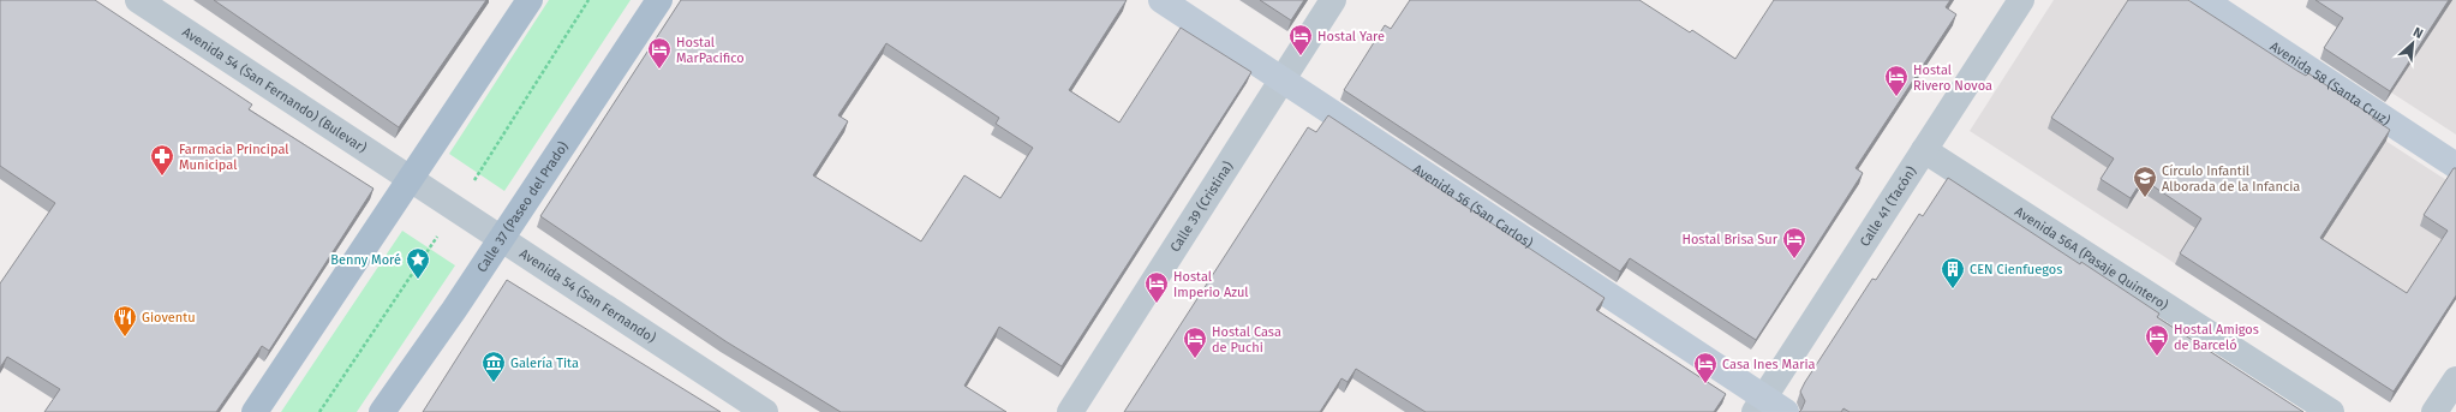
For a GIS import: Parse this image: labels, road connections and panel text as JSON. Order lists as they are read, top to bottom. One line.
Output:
{"streets":{"main road":["Avenida 58 (Santa Cruz)","Calle 37 (Paseo del Prado)","Avenida 56 (San Carlos)"],"street":["Avenida 54 (San Fernando) (Bulevar)","Calle 39 (Cristina)","Calle 41 (Tacón)","Avenida 56A (Pasaje Quintero)","Avenida 54 (San Fernando)"]},"crossings":[["Avenida 54 (San Fernando) (Bulevar)","Avenida 54 (San Fernando)"],["Calle 39 (Cristina)","Avenida 56 (San Carlos)"],["Calle 41 (Tacón)","Avenida 56 (San Carlos)"],["Calle 41 (Tacón)","Avenida 56A (Pasaje Quintero)"],["Calle 37 (Paseo del Prado)","Avenida 54 (San Fernando)"]],"places":{"hotel":["Hostal Yare","Hostal MarPacifico","Hostal Rivero Novoa","Hostal Brisa Sur","Hostal Imperio Azul","Hostal Amigos de Barceló","Hostal Casa de Puchi","Casa Ines Maria"],"pharmacy":["Farmacia Principal Municipal"],"school or university":["Círculo Infantil Alborada de la Infancia"],"place":["Benny Moré"],"building":["CEN Cienfuegos"],"restaurant":["Gioventu"],"museum":["Galería Tita"]},"north":"top right"}
